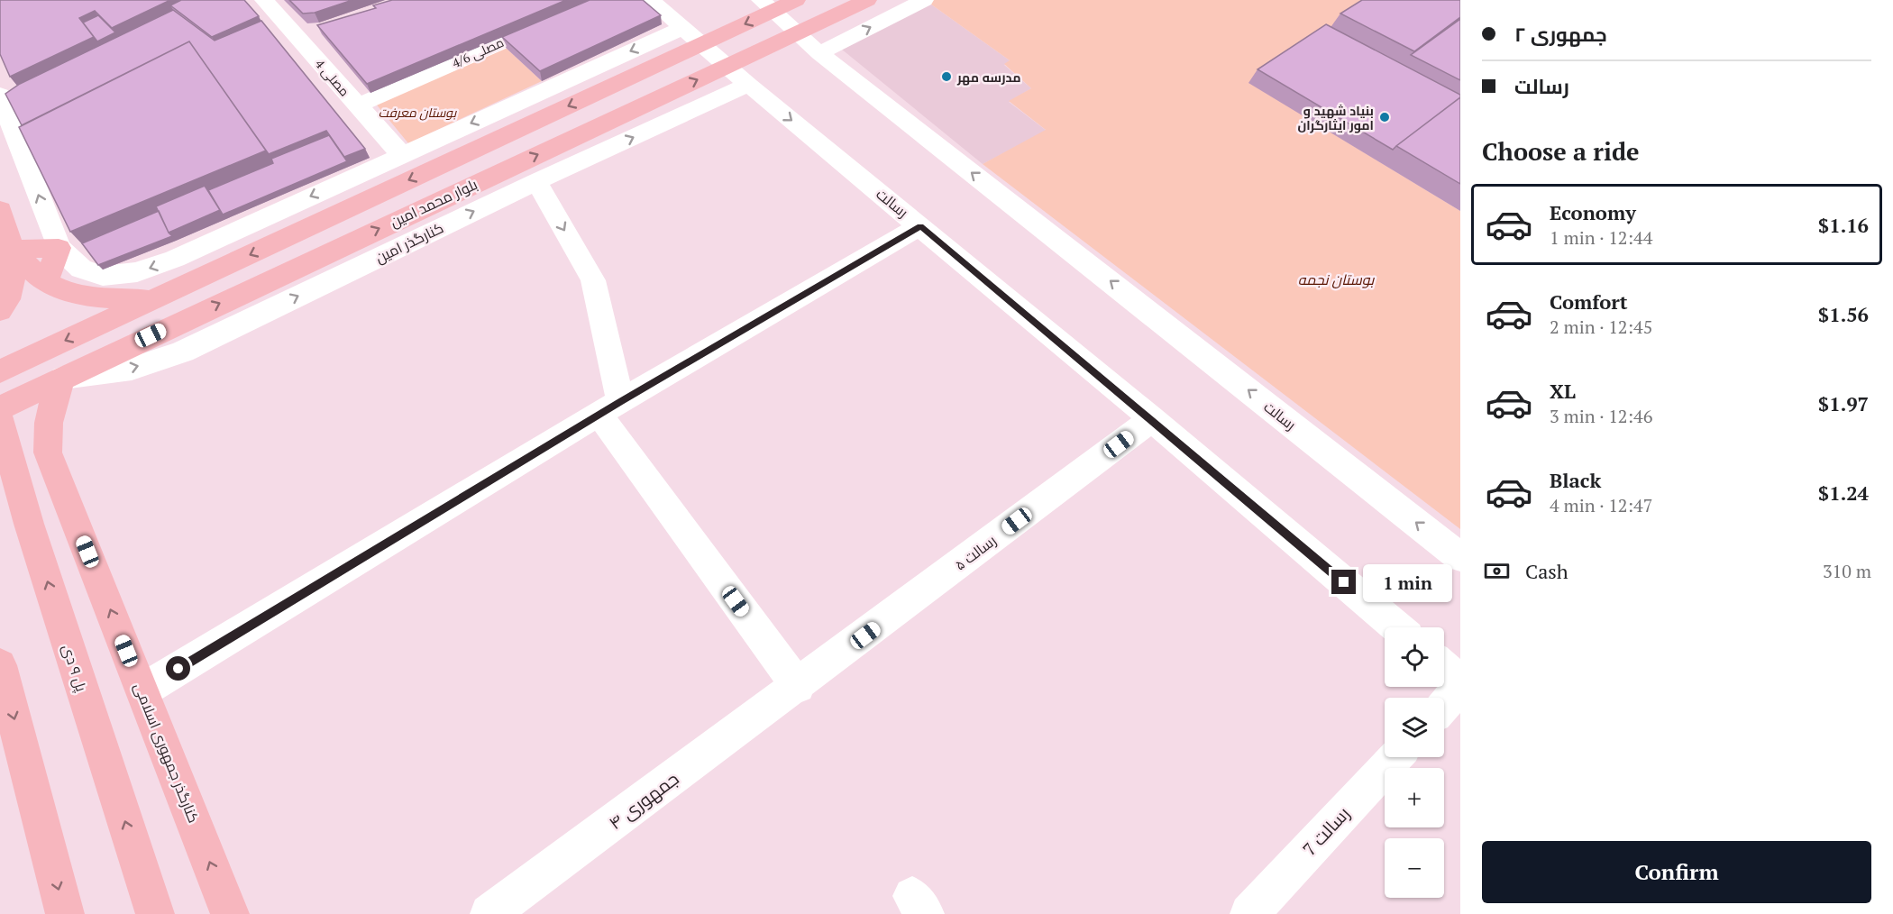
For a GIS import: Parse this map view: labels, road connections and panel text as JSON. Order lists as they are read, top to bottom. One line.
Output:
{"streets":{"main road":["بلوار محمد امین","پل ۹ دی","کنارگذر جمهوری اسلامی"],"street":["مصلی 4/6","مصلی 4","رسالت","کنارگذر امین","رسالت ۵","جمهوری ۴","رسالت 7"]},"crossings":[["مصلی 4/6","مصلی 4"],["بلوار محمد امین","کنارگذر امین"],["بلوار محمد امین","کنارگذر جمهوری اسلامی"],["رسالت","کنارگذر امین"],["رسالت","رسالت ۵"],["کنارگذر امین","کنارگذر جمهوری اسلامی"],["رسالت ۵","جمهوری ۴"]],"parks":["بوستان معرفت","بوستان نجمه"],"places":["مدرسه مهر","بنیاد شهید و امور ایثارگران"],"page":{"banner":["جمهوری ۲","رسالت"],"heading":"Choose a ride","list":[{"name":"Economy","note":"1 min · 12:44","value":"$1.16"},{"name":"Comfort","note":"2 min · 12:45","value":"$1.56"},{"name":"XL","note":"3 min · 12:46","value":"$1.97"},{"name":"Black","note":"4 min · 12:47","value":"$1.24"}],"pay":["Cash","310 m"],"bubble":"1 min","map_buttons":["+","−"],"buttons":"Confirm"}}
